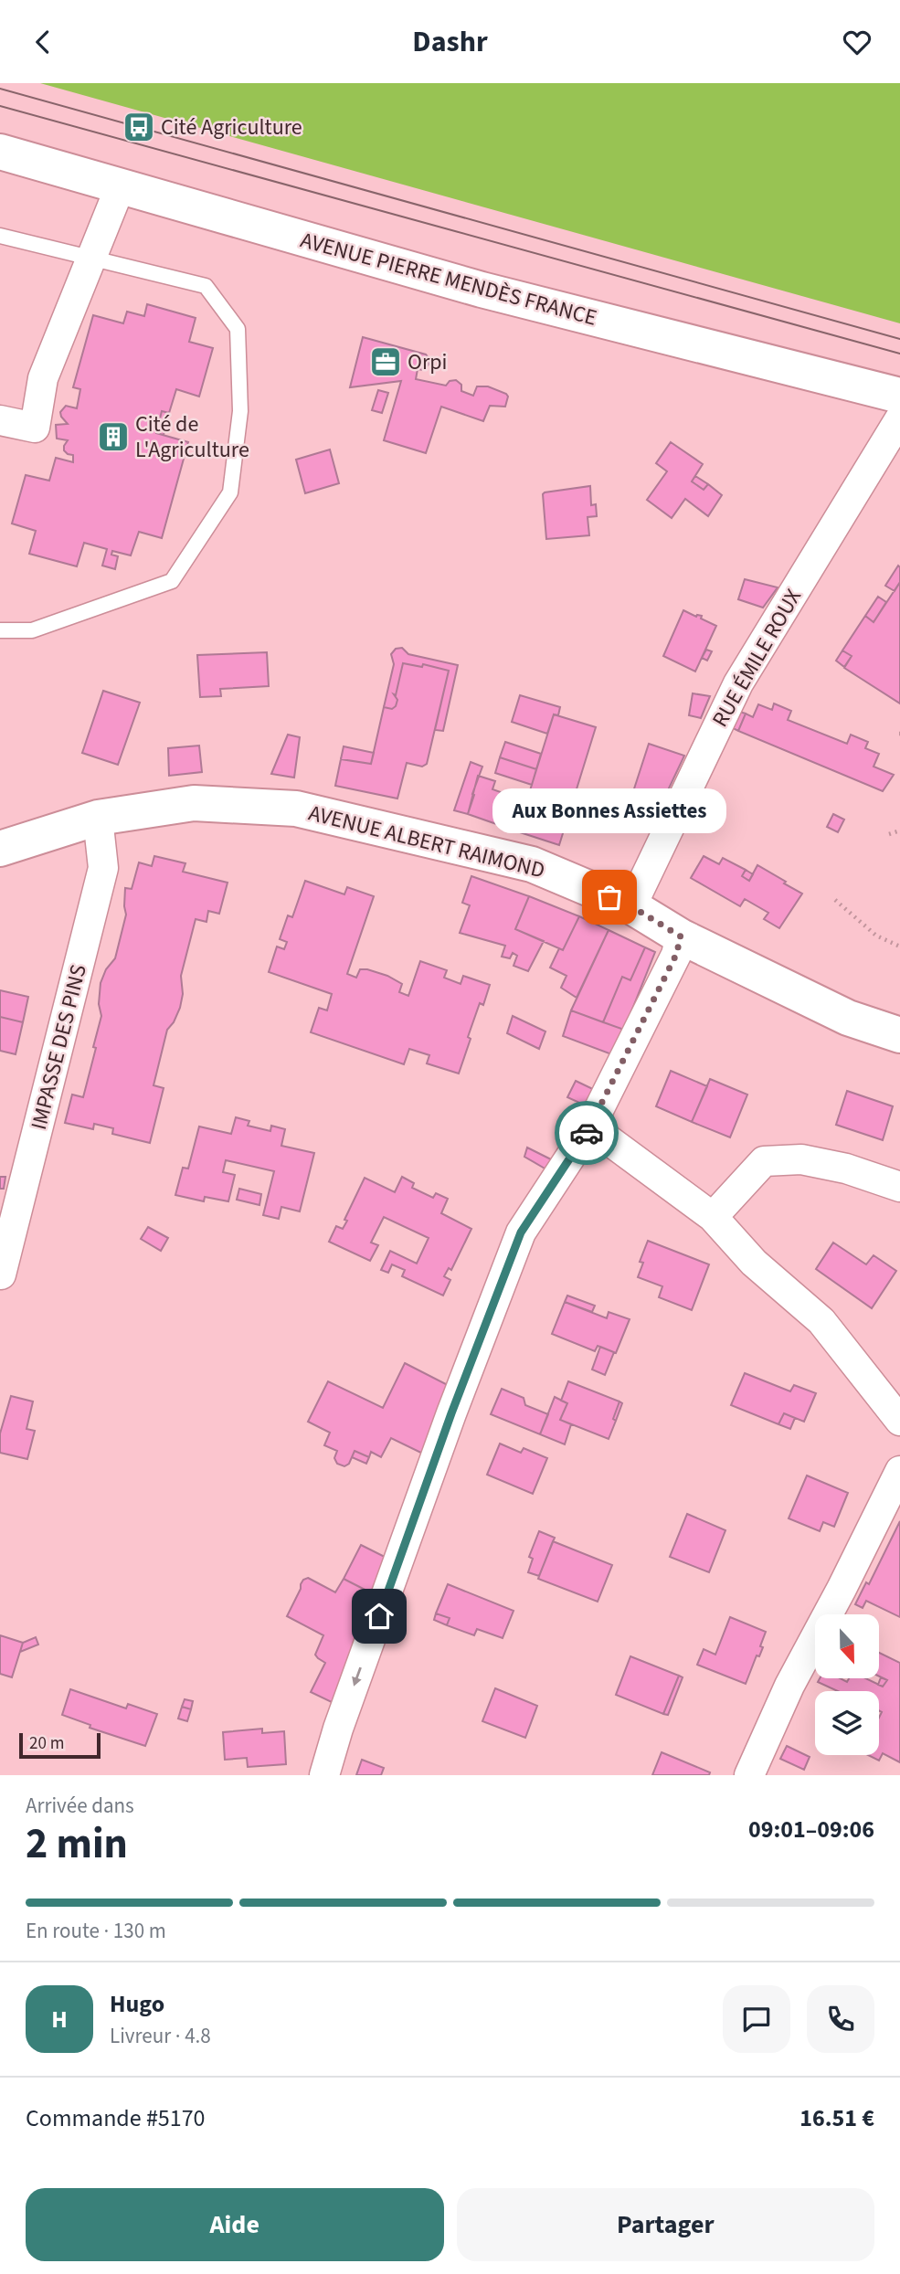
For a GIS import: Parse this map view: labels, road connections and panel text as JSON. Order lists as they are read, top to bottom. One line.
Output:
{"streets":{"street":["AVENUE PIERRE MENDÈS FRANCE","RUE ÉMILE ROUX","AVENUE ALBERT RAIMOND","IMPASSE DES PINS"]},"crossings":[["RUE ÉMILE ROUX","AVENUE ALBERT RAIMOND"],["AVENUE ALBERT RAIMOND","IMPASSE DES PINS"]],"places":{"bus stop":["Cité Agriculture"],"office":["Orpi"],"building":["Cité de L'Agriculture"],"other":["Aux Bonnes Assiettes"]},"scale_bar":"20 m","north":"bottom","page":{"header":"Dashr","bubble":"Aux Bonnes Assiettes","scale":"20 m","heading":["2 min","Arrivée dans","09:01–09:06"],"panel":["Hugo","Livreur · 4.8","Commande #5170","16.51 €"],"bar":"En route · 130 m","round":"H","buttons":["Aide","Partager"]}}
